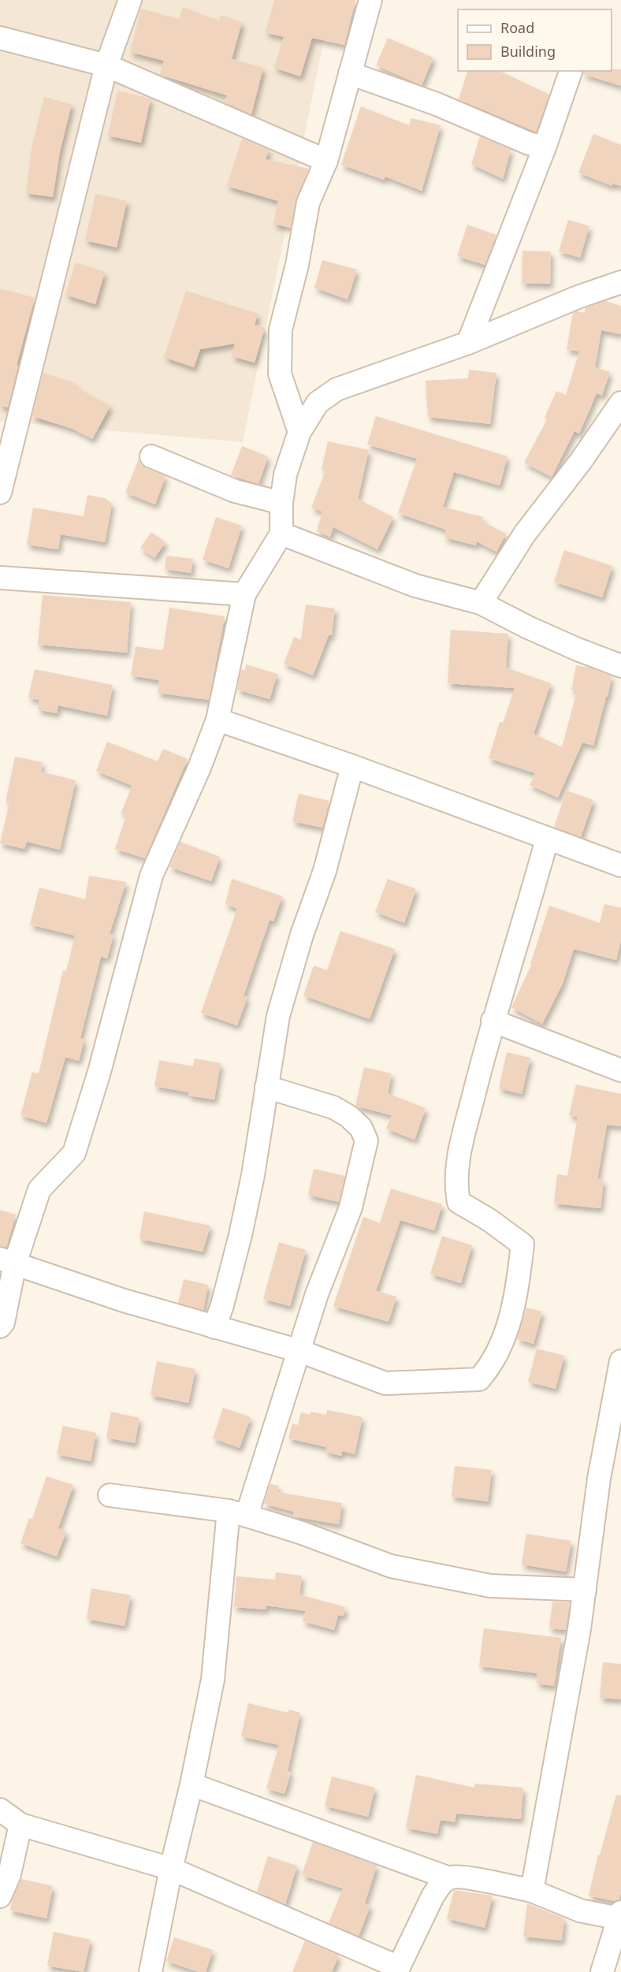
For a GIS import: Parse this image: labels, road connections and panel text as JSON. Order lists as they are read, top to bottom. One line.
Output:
{"legend":["Road","Building"]}
